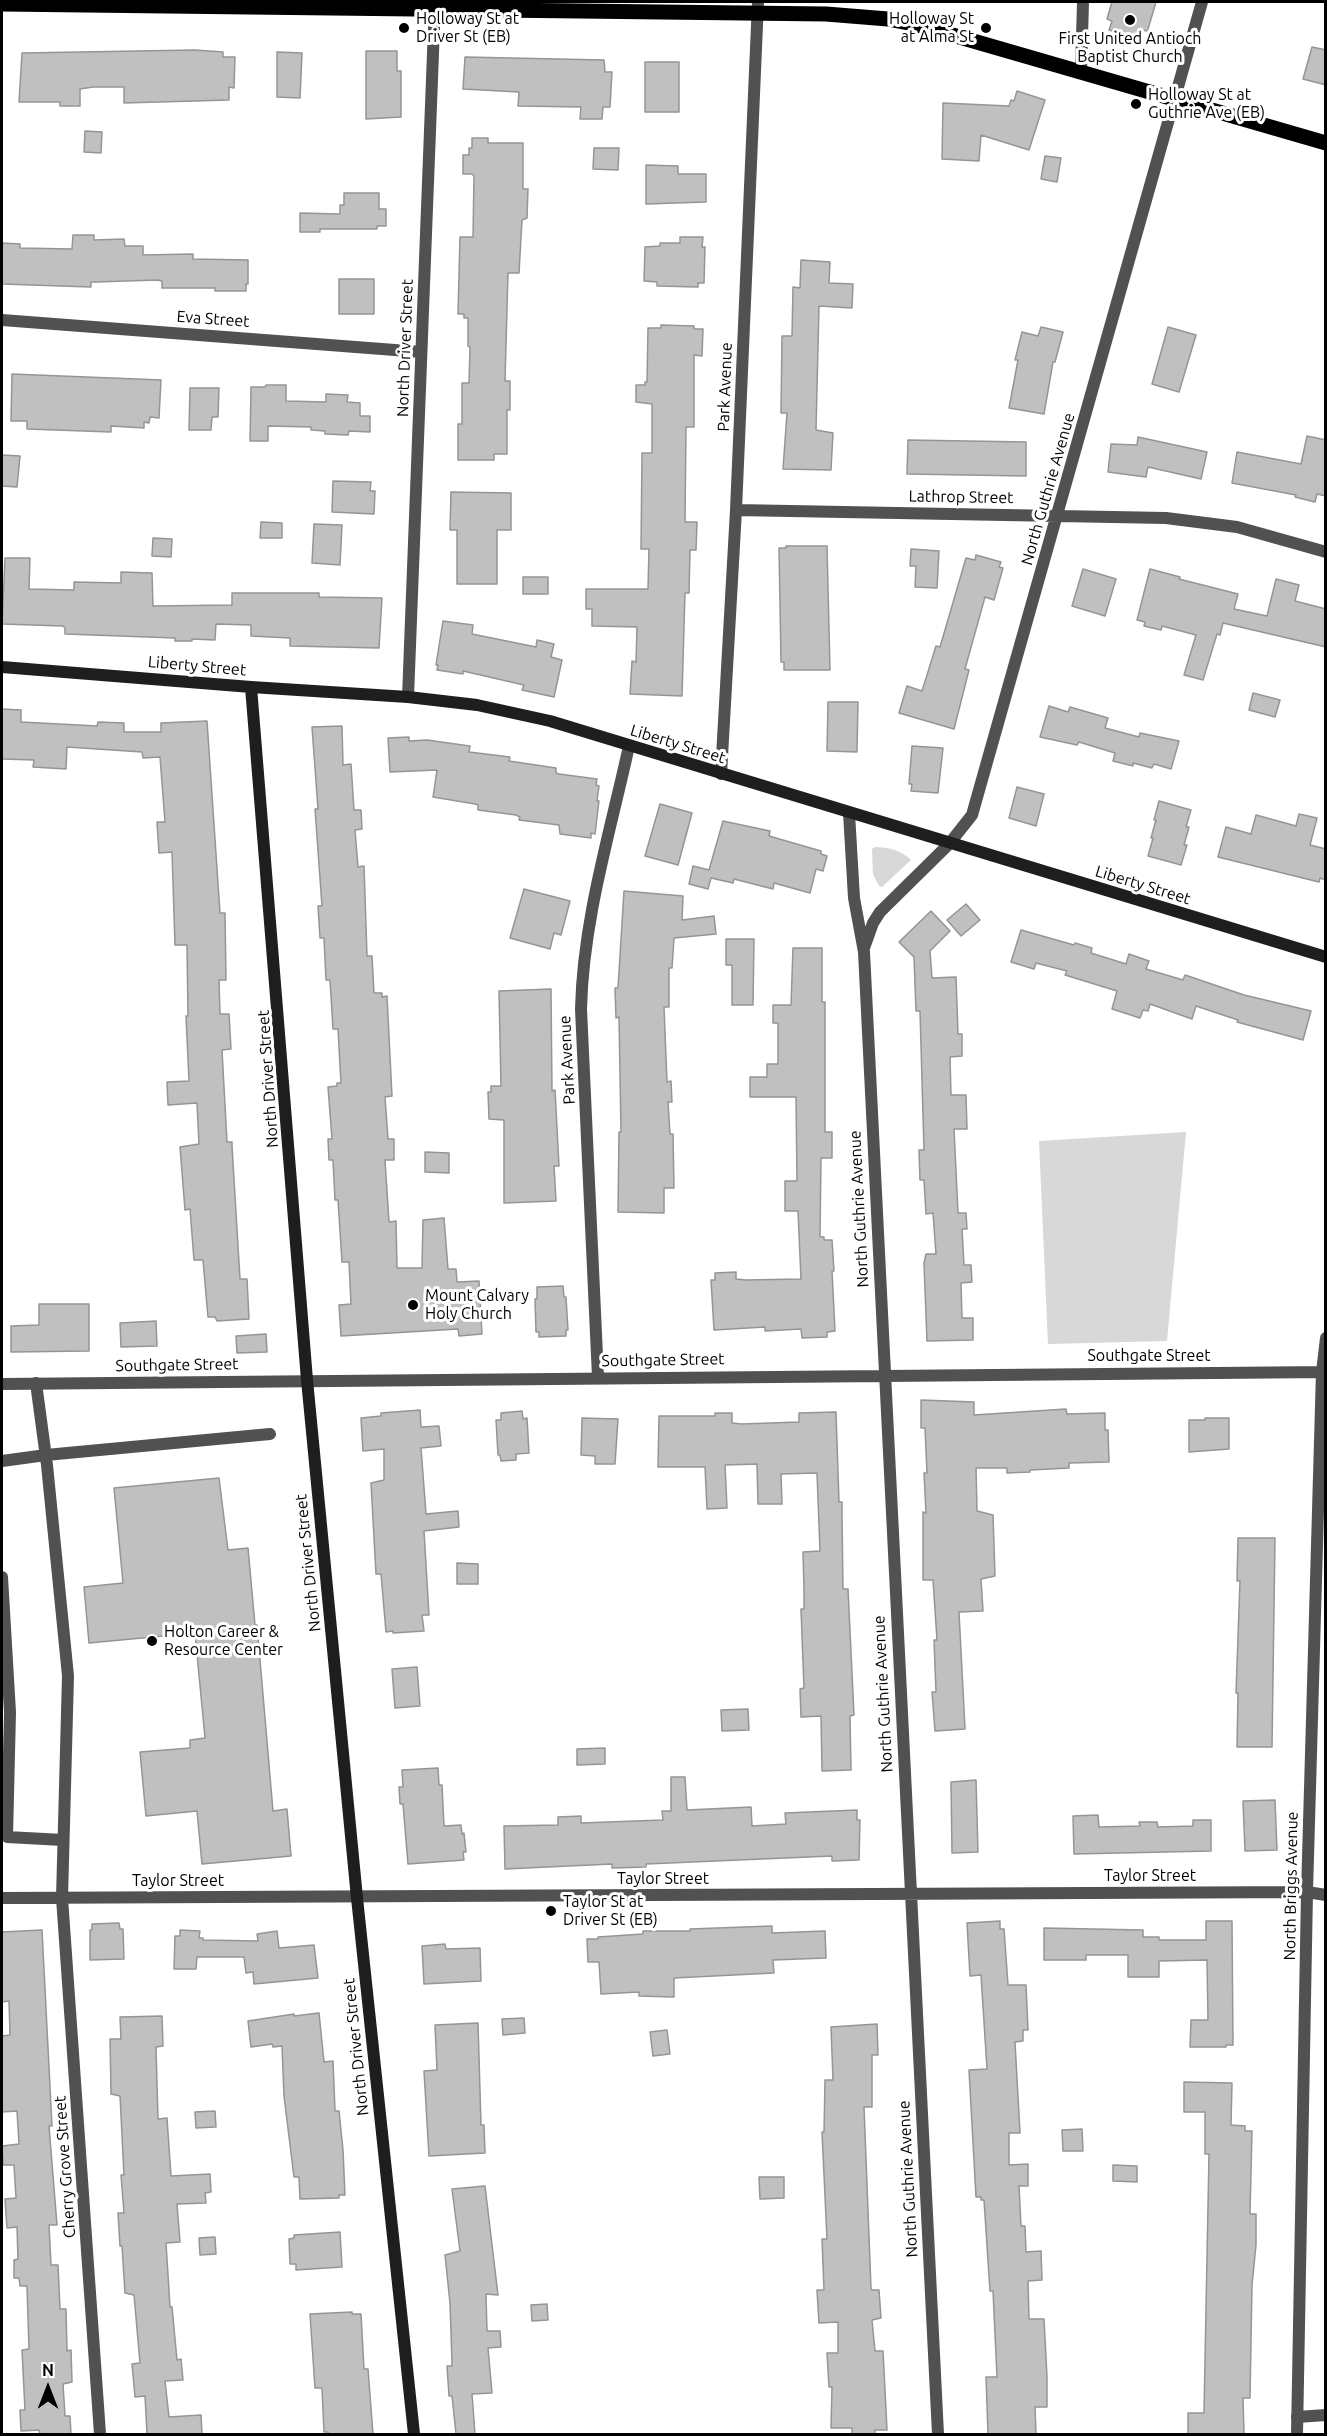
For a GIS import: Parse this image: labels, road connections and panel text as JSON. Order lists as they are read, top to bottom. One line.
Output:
{"streets":{"street":["Eva Street","North Driver Street","Park Avenue","North Guthrie Avenue","Lathrop Street","Liberty Street","Southgate Street","Taylor Street","North Briggs Avenue","Cherry Grove Street"]},"crossings":[["Eva Street","North Driver Street"],["North Driver Street","Liberty Street"],["North Driver Street","Southgate Street"],["North Driver Street","Taylor Street"],["Park Avenue","Lathrop Street"],["Park Avenue","Liberty Street"],["Park Avenue","Southgate Street"],["North Guthrie Avenue","Lathrop Street"],["North Guthrie Avenue","Liberty Street"],["North Guthrie Avenue","Southgate Street"],["North Guthrie Avenue","Taylor Street"],["Southgate Street","North Briggs Avenue"],["Southgate Street","Cherry Grove Street"],["Taylor Street","North Briggs Avenue"],["Taylor Street","Cherry Grove Street"]],"places":["First United Antioch Baptist Church","Holloway St at Driver St (EB)","Holloway St at Alma St","Holloway St at Guthrie Ave (EB)","Mount Calvary Holy Church","Holton Career & Resource Center","Taylor St at Driver St (EB)"],"north":"top"}
